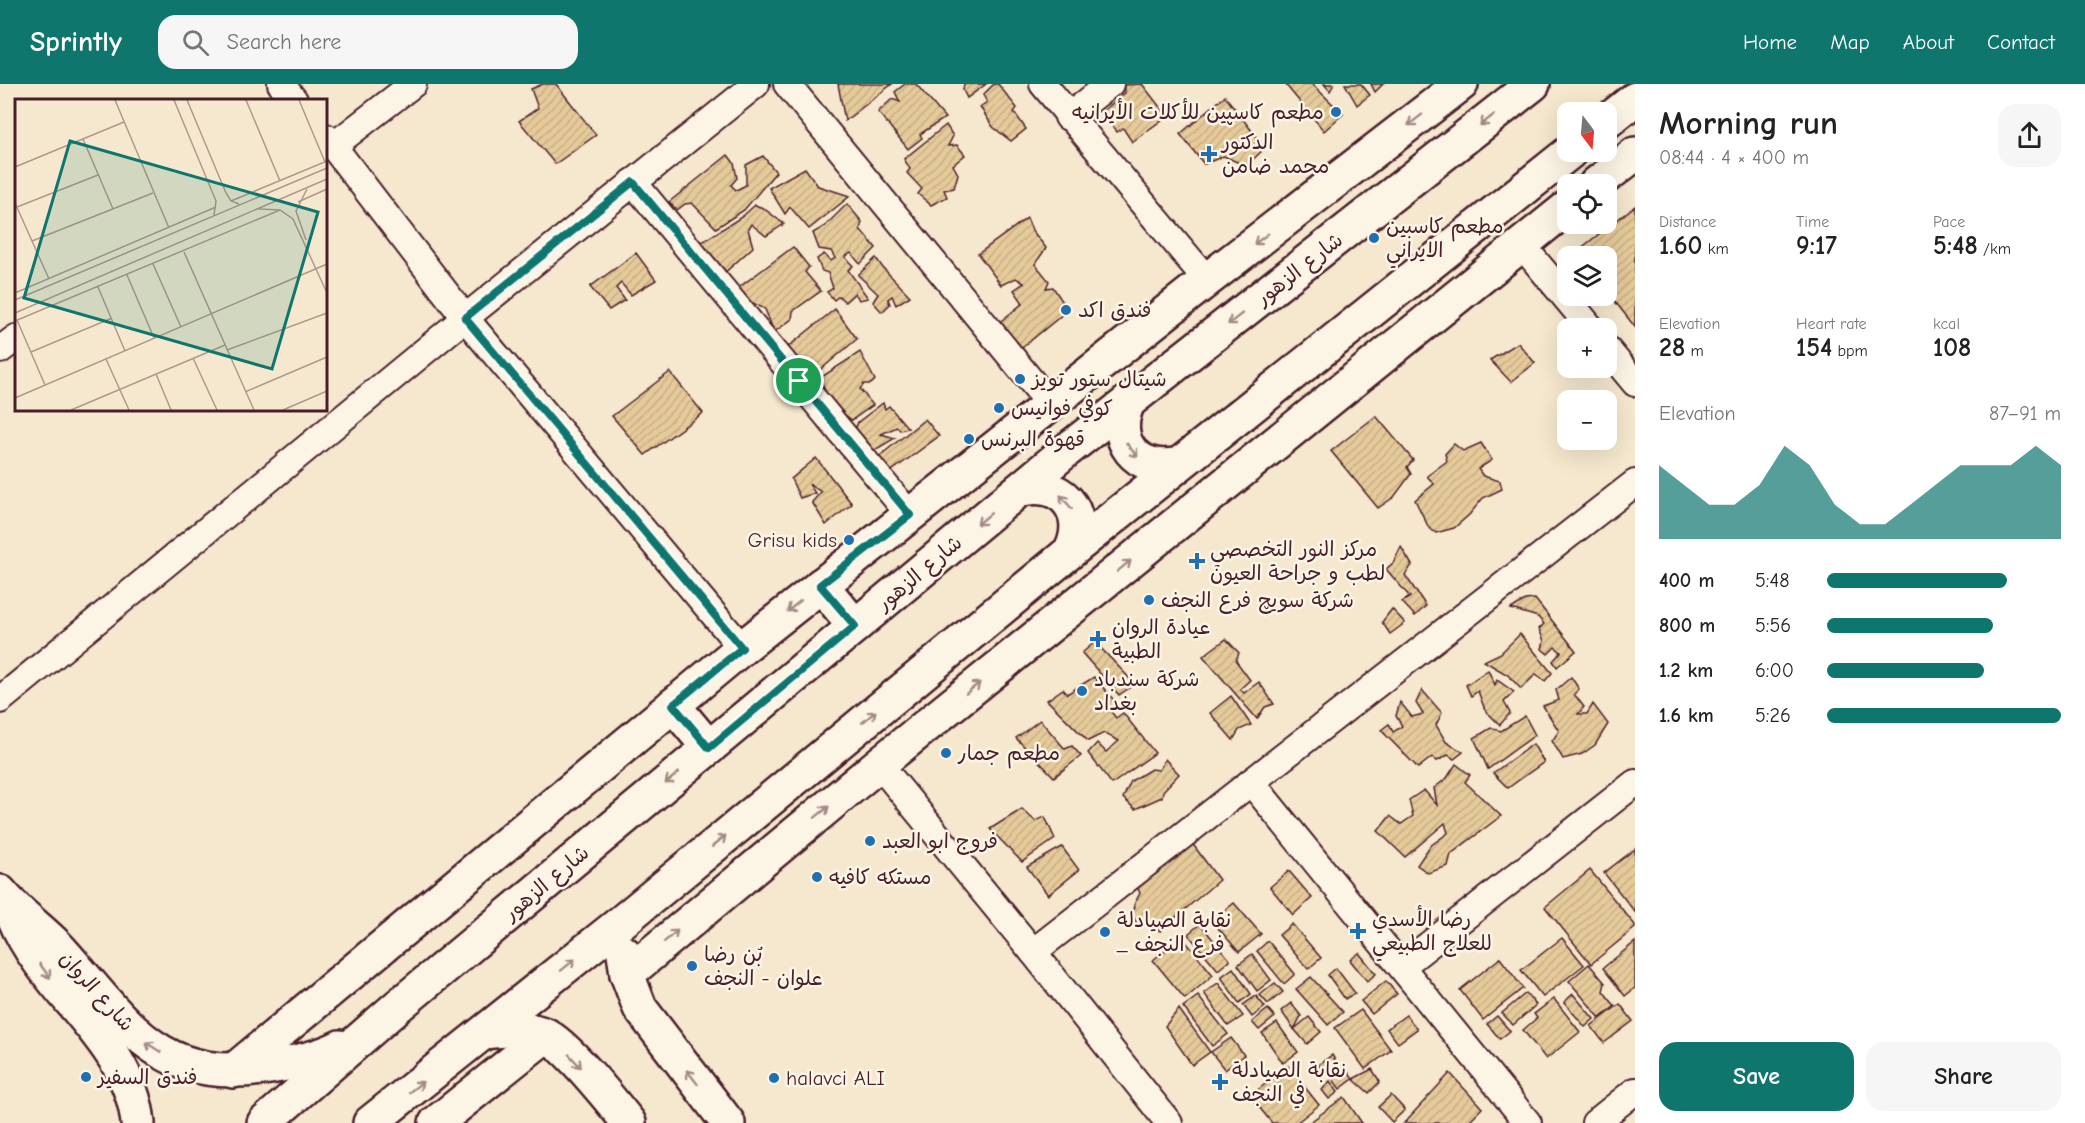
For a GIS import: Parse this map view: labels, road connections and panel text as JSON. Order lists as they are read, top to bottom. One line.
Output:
{"streets":{"main road":["شارع الزهور","شارع الروان"]},"crossings":[["شارع الزهور","شارع الروان"]],"places":{"other":["مطعم كاسپين للأكلات الأيرانيه","مطعم كاسبين الايراني","فندق اكد","شيتال ستور تويز","كوفي فوانيس","قهوة البرنس","Grisu kids","شركة سويچ فرع النجف","شركة سندباد بغداد","مطعم جمار","فروج ابو العبد","مستكه كافيه","نقابة الصيادلة _ فرع النجف","بُن رضا علوان - النجف","فندق السفير","halavci ALI"],"health":["الدكتور محمد ضامن","مركز النور التخصصي لطب و جراحة العيون","عيادة الروان الطبية","رضا الأسدي للعلاج الطبيعي","نقابة الصيادلة في النجف"]},"north":"bottom","page":{"header":"Sprintly","search":"Search here","nav":["Home","Map","About","Contact"],"heading":["Morning run","08:44 · 4 × 400 m"],"map_buttons":["+","−"],"stats":[["Distance","1.60 km"],["Time","9:17"],["Pace","5:48 /km"],["Elevation","28 m"],["Heart rate","154 bpm"],["kcal","108"]],"chart":["Elevation","87–91 m"],"list":[{"name":"400 m","note":"5:48"},{"name":"800 m","note":"5:56"},{"name":"1.2 km","note":"6:00"},{"name":"1.6 km","note":"5:26"}],"buttons":["Save","Share"]}}
